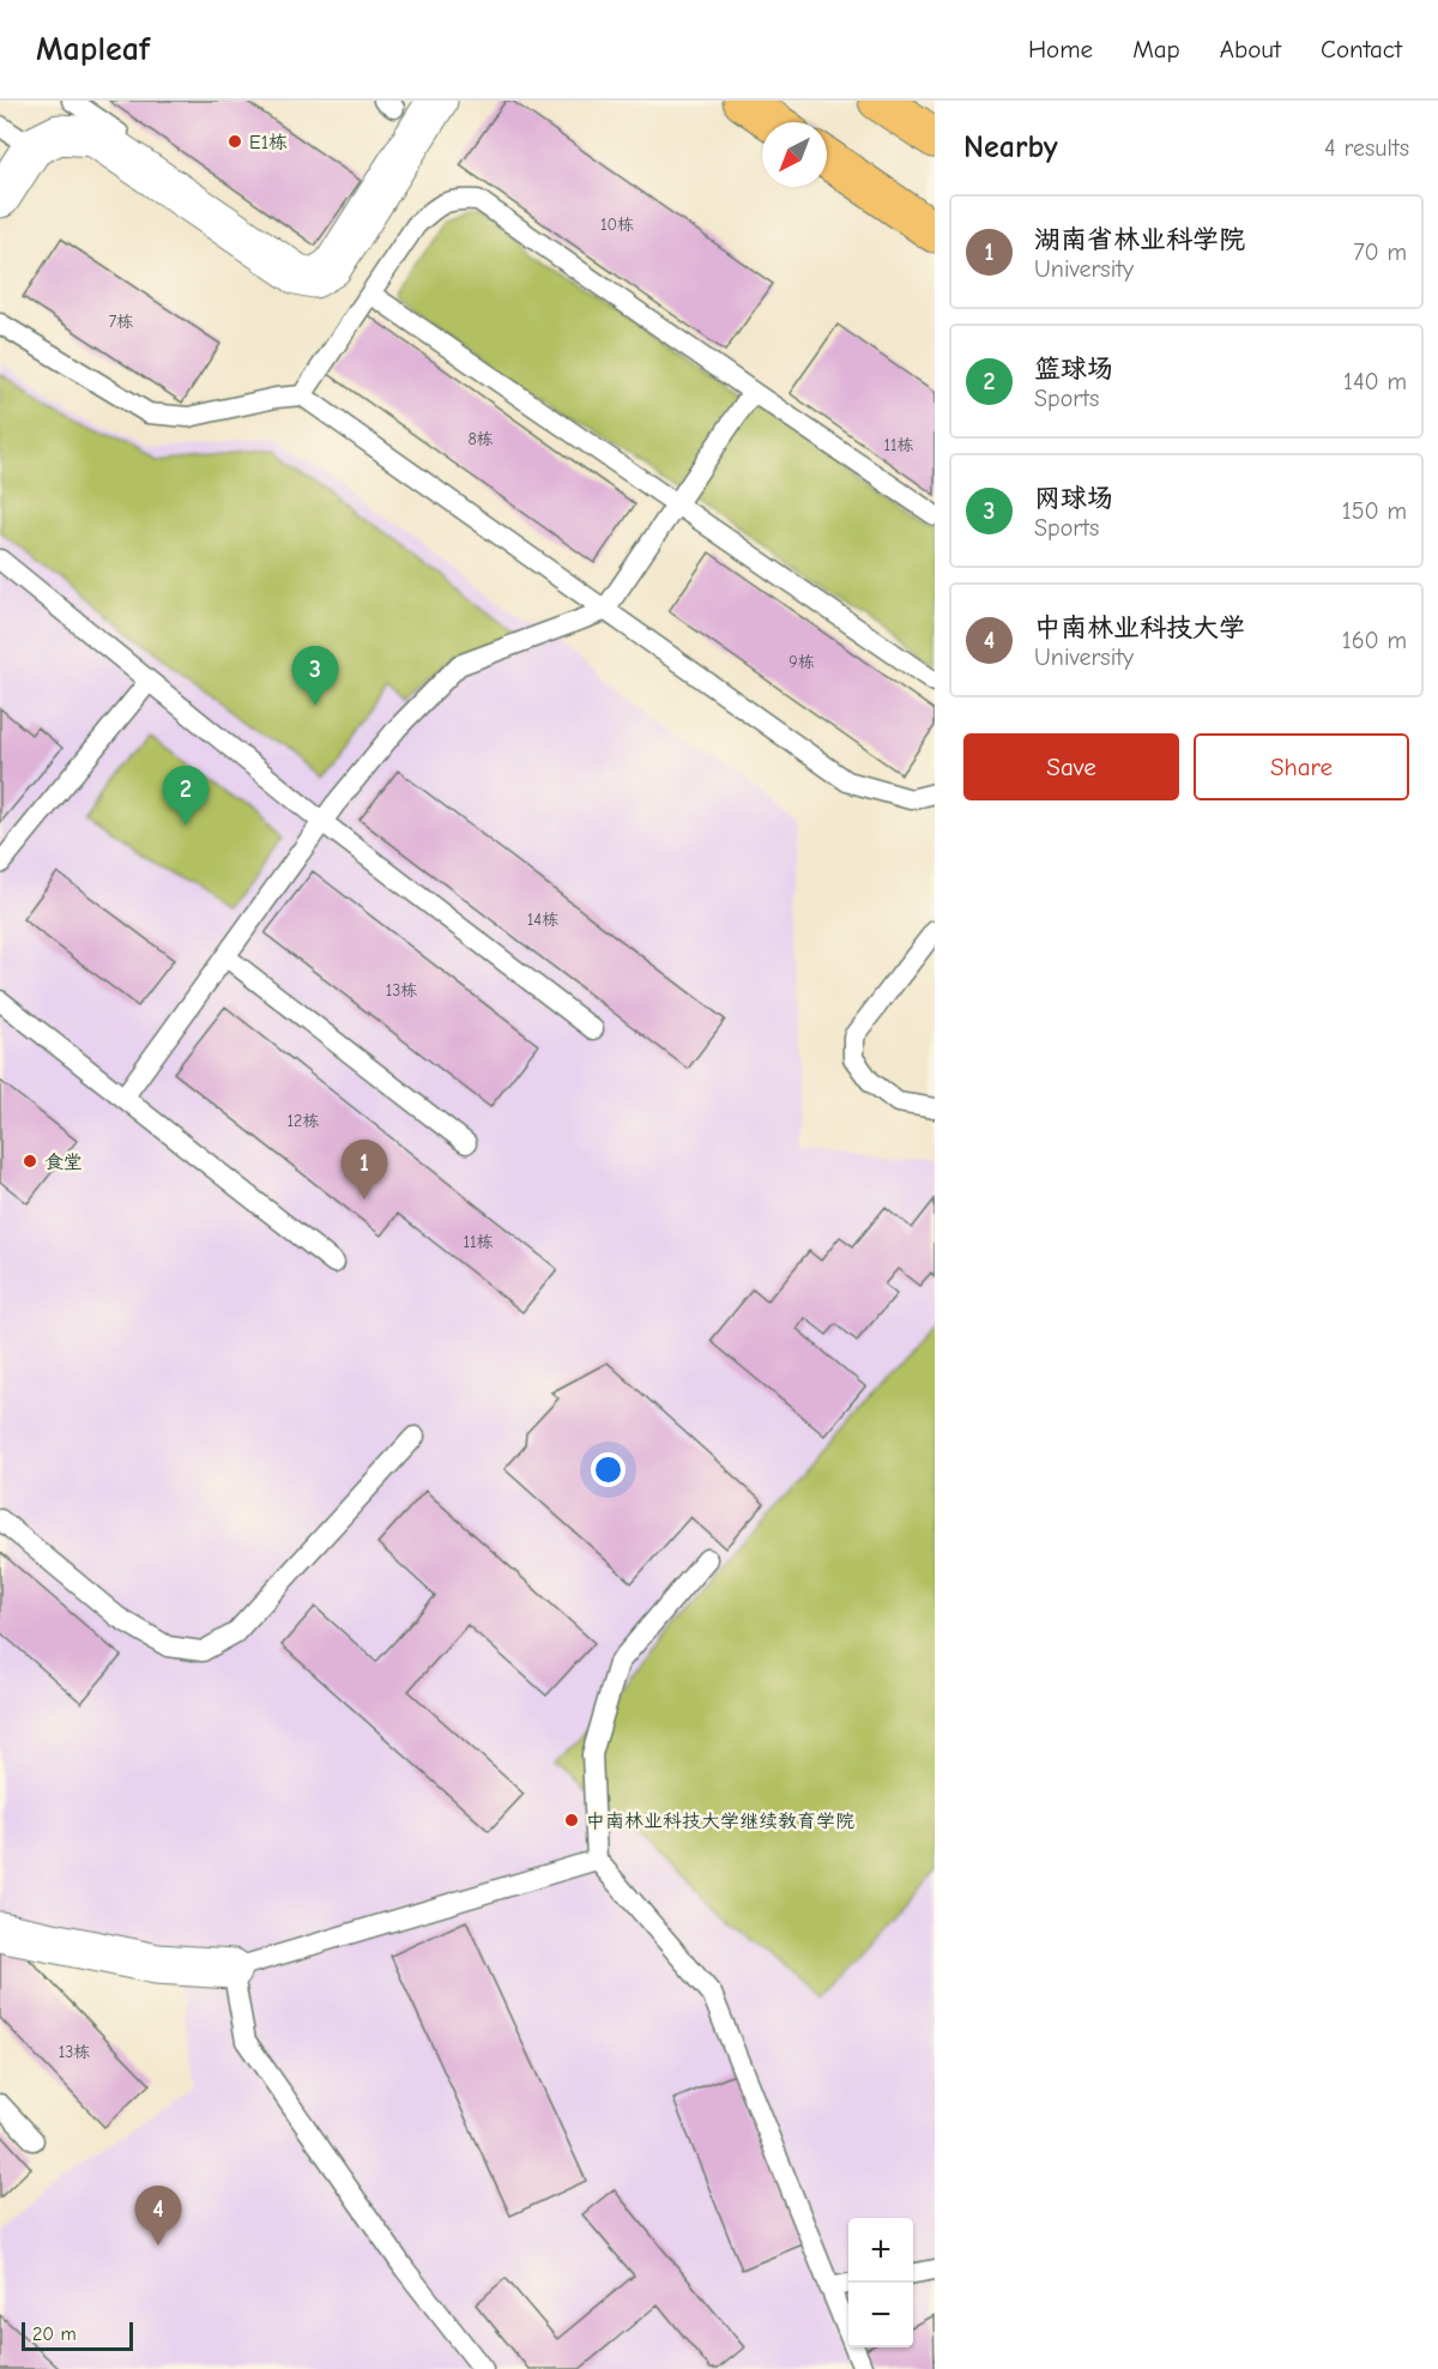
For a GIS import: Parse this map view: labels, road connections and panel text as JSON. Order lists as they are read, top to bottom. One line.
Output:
{"places":["E1栋","食堂","中南林业科技大学继续教育学院"],"house_numbers":["10栋","7栋","8栋","11栋","9栋","14栋","13栋","12栋","11栋","13栋"],"scale_bar":"20 m","north":"bottom left","page":{"header":"Mapleaf","nav":["Home","Map","About","Contact"],"heading":["Nearby","4 results"],"list":[{"mark":"1","name":"湖南省林业科学院","note":"University","value":"70 m"},{"mark":"2","name":"篮球场","note":"Sports","value":"140 m"},{"mark":"3","name":"网球场","note":"Sports","value":"150 m"},{"mark":"4","name":"中南林业科技大学","note":"University","value":"160 m"}],"pins":["3","2","1","4"],"buttons":["Save","Share"],"map_buttons":["+","−"],"scale":"20 m"}}
